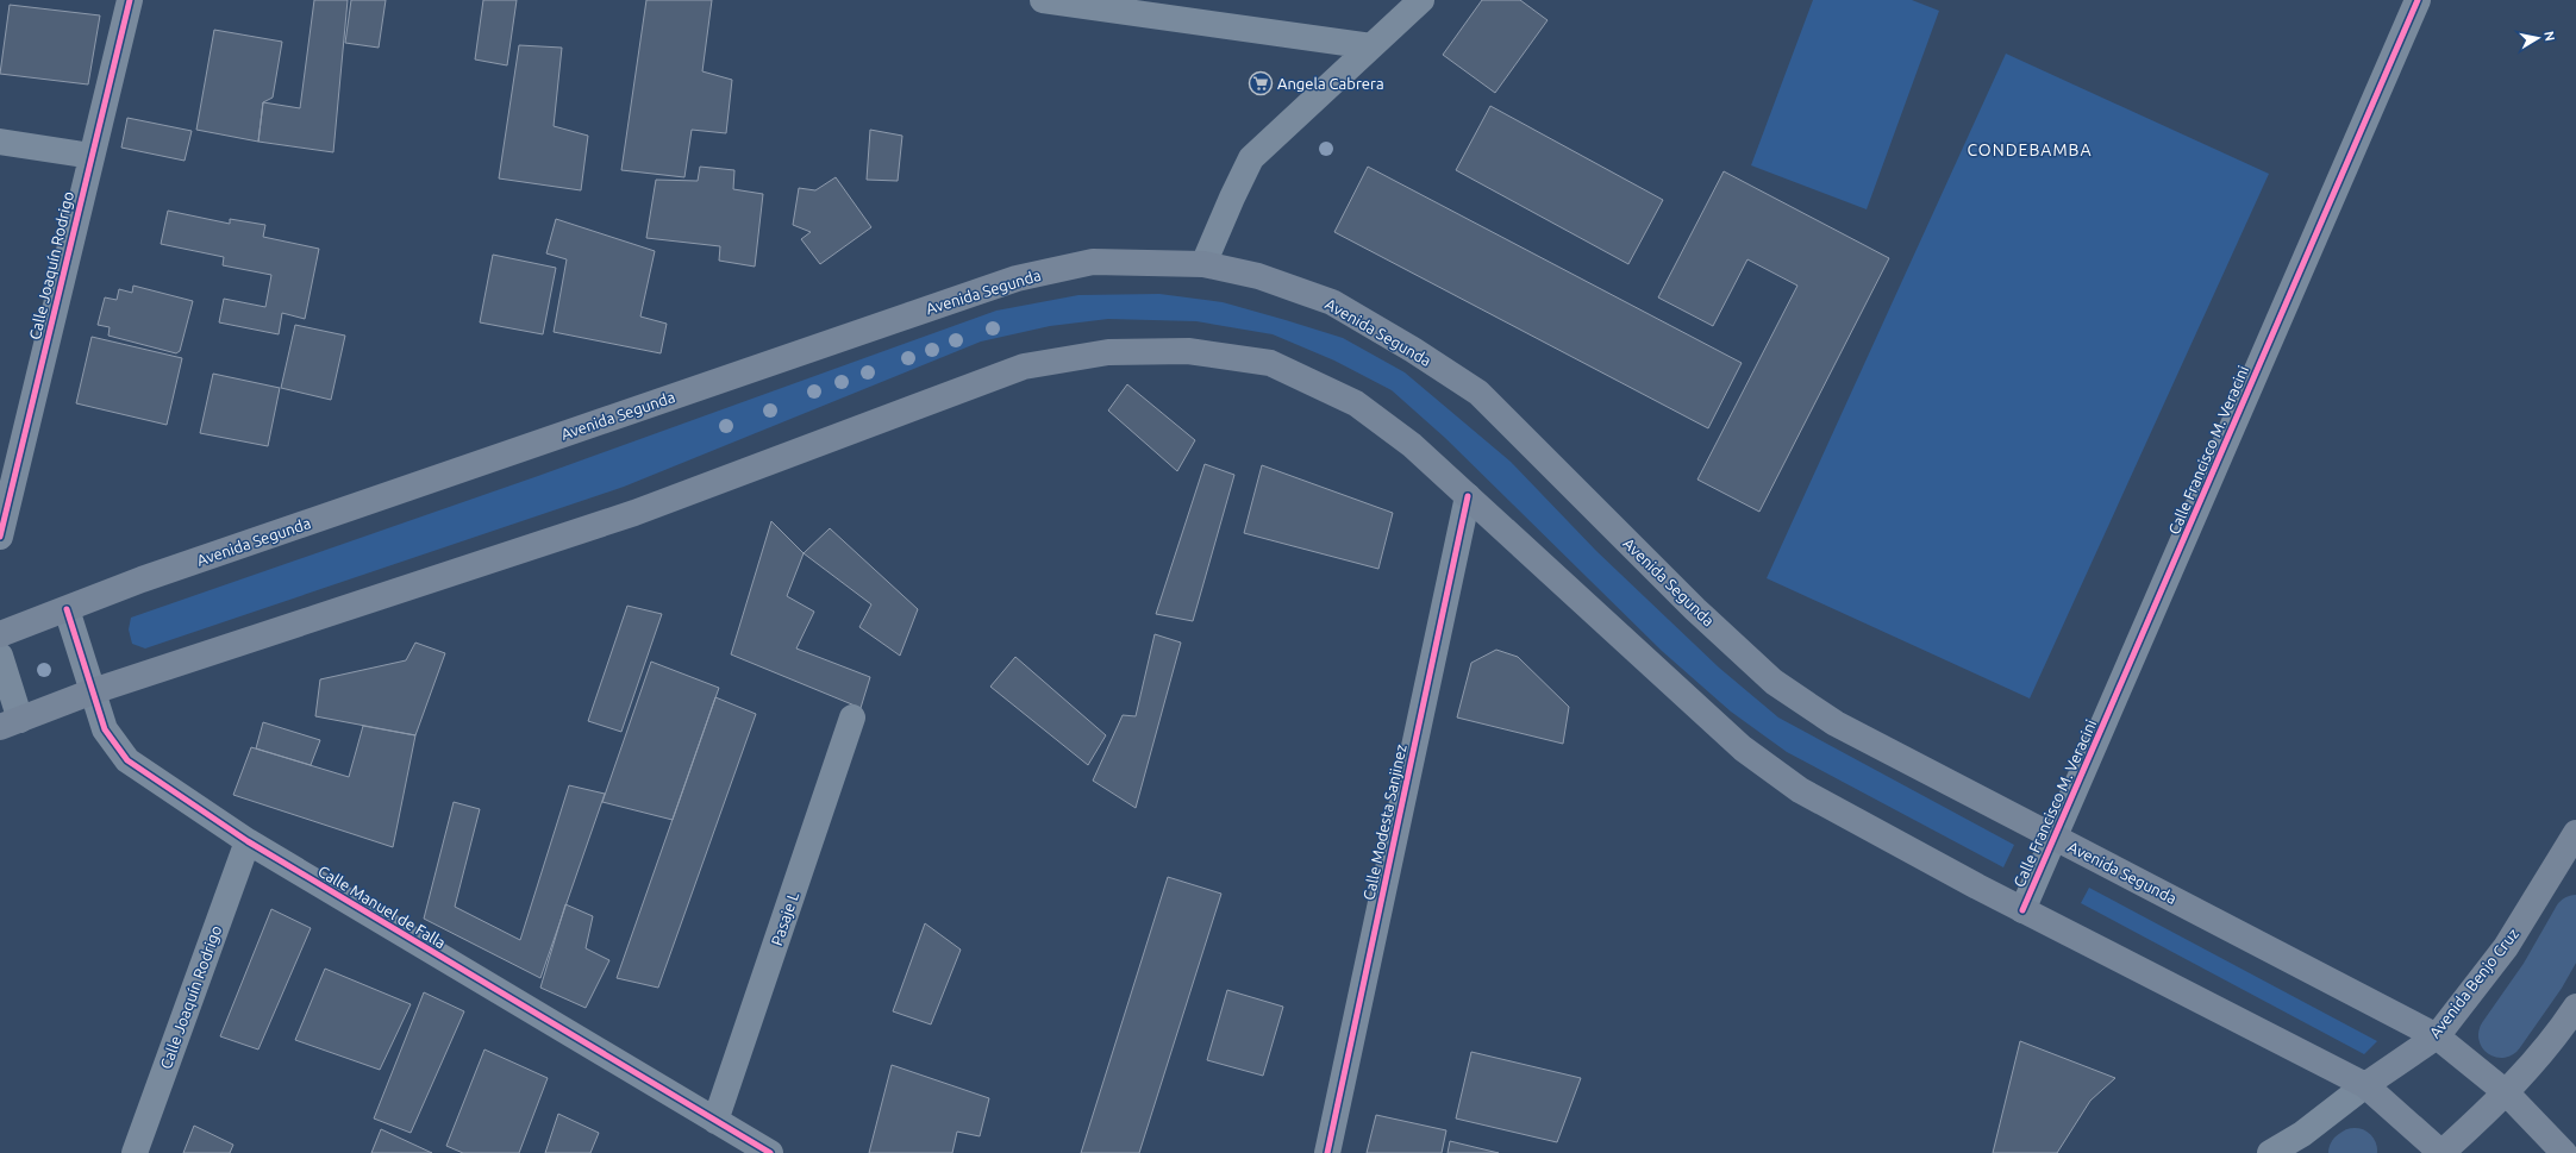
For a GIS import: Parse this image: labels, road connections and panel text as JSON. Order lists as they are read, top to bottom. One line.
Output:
{"streets":{"main road":["Avenida Segunda","Avenida Benjo Cruz"],"street":["Calle Joaquín Rodrigo","Calle Francisco M. Veracini","Calle Modesta Sanjinez","Calle Manuel de Falla","Pasaje L"]},"crossings":[["Calle Joaquín Rodrigo","Calle Manuel de Falla"],["Avenida Segunda","Calle Francisco M. Veracini"],["Avenida Segunda","Calle Manuel de Falla"],["Avenida Segunda","Avenida Benjo Cruz"],["Calle Manuel de Falla","Pasaje L"]],"districts":["CONDEBAMBA"],"places":{"supermarket":["Angela Cabrera"]},"north":"right"}
